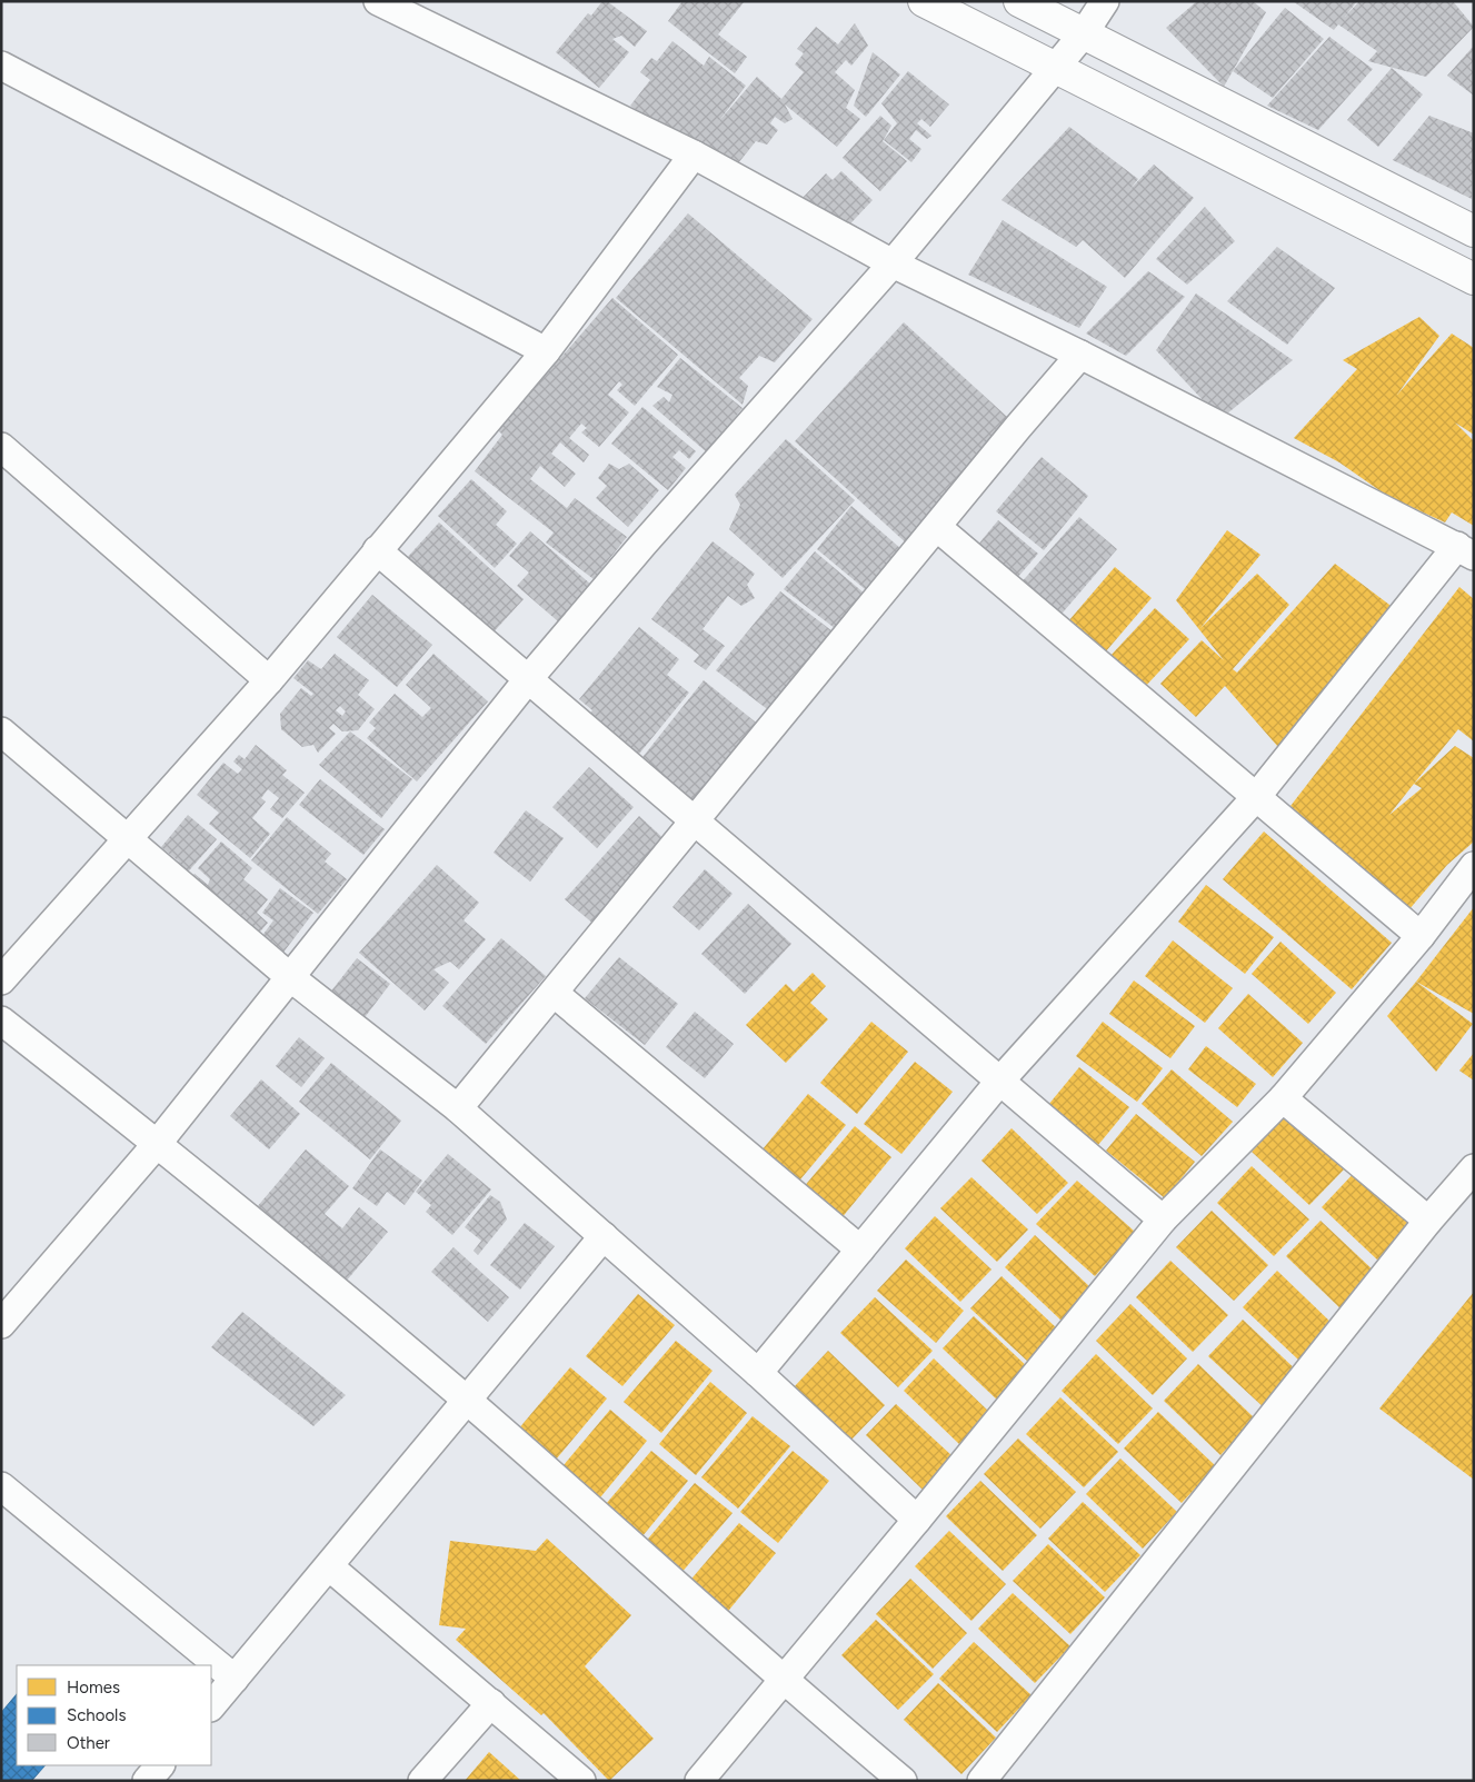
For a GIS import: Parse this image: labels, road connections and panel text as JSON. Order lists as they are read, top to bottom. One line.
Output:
{"legend":["Homes","Schools","Other"]}
